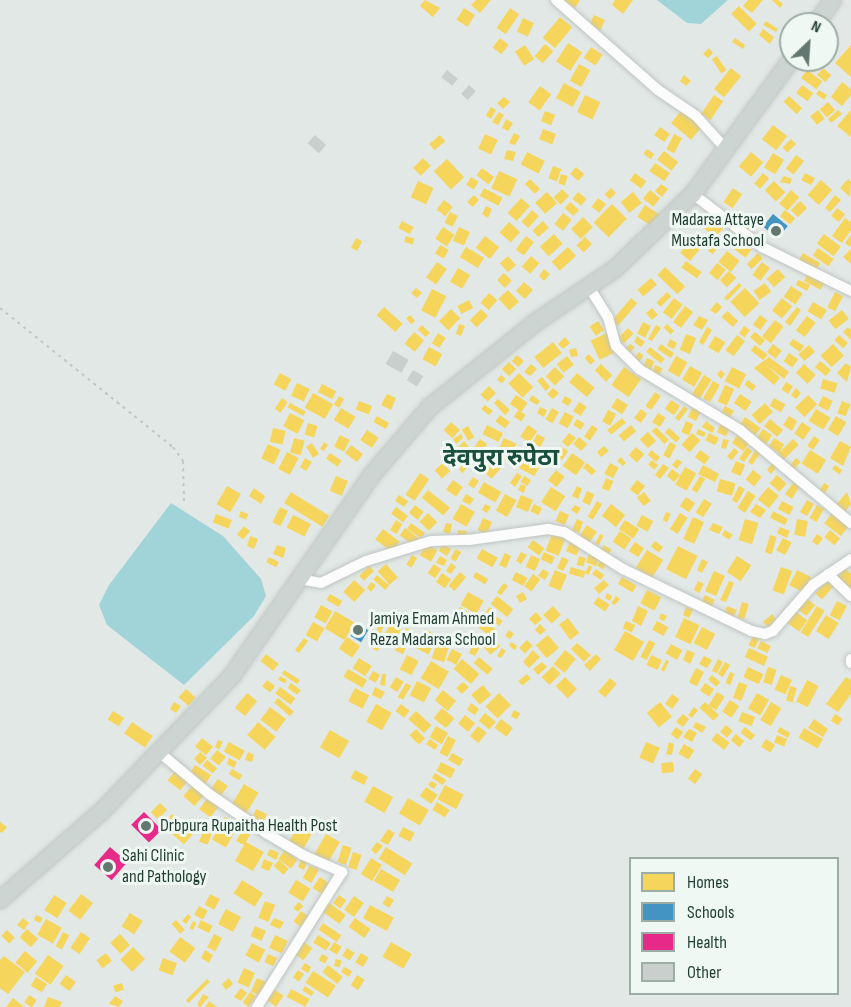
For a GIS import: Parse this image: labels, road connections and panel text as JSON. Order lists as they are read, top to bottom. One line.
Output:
{"districts":["देवपुरा रुपेठा"],"places":["Madarsa Attaye Mustafa School","Jamiya Emam Ahmed Reza Madarsa School","Drbpura Rupaitha Health Post","Sahi Clinic and Pathology"],"legend":["Homes","Schools","Health","Other"],"north":"top right"}
